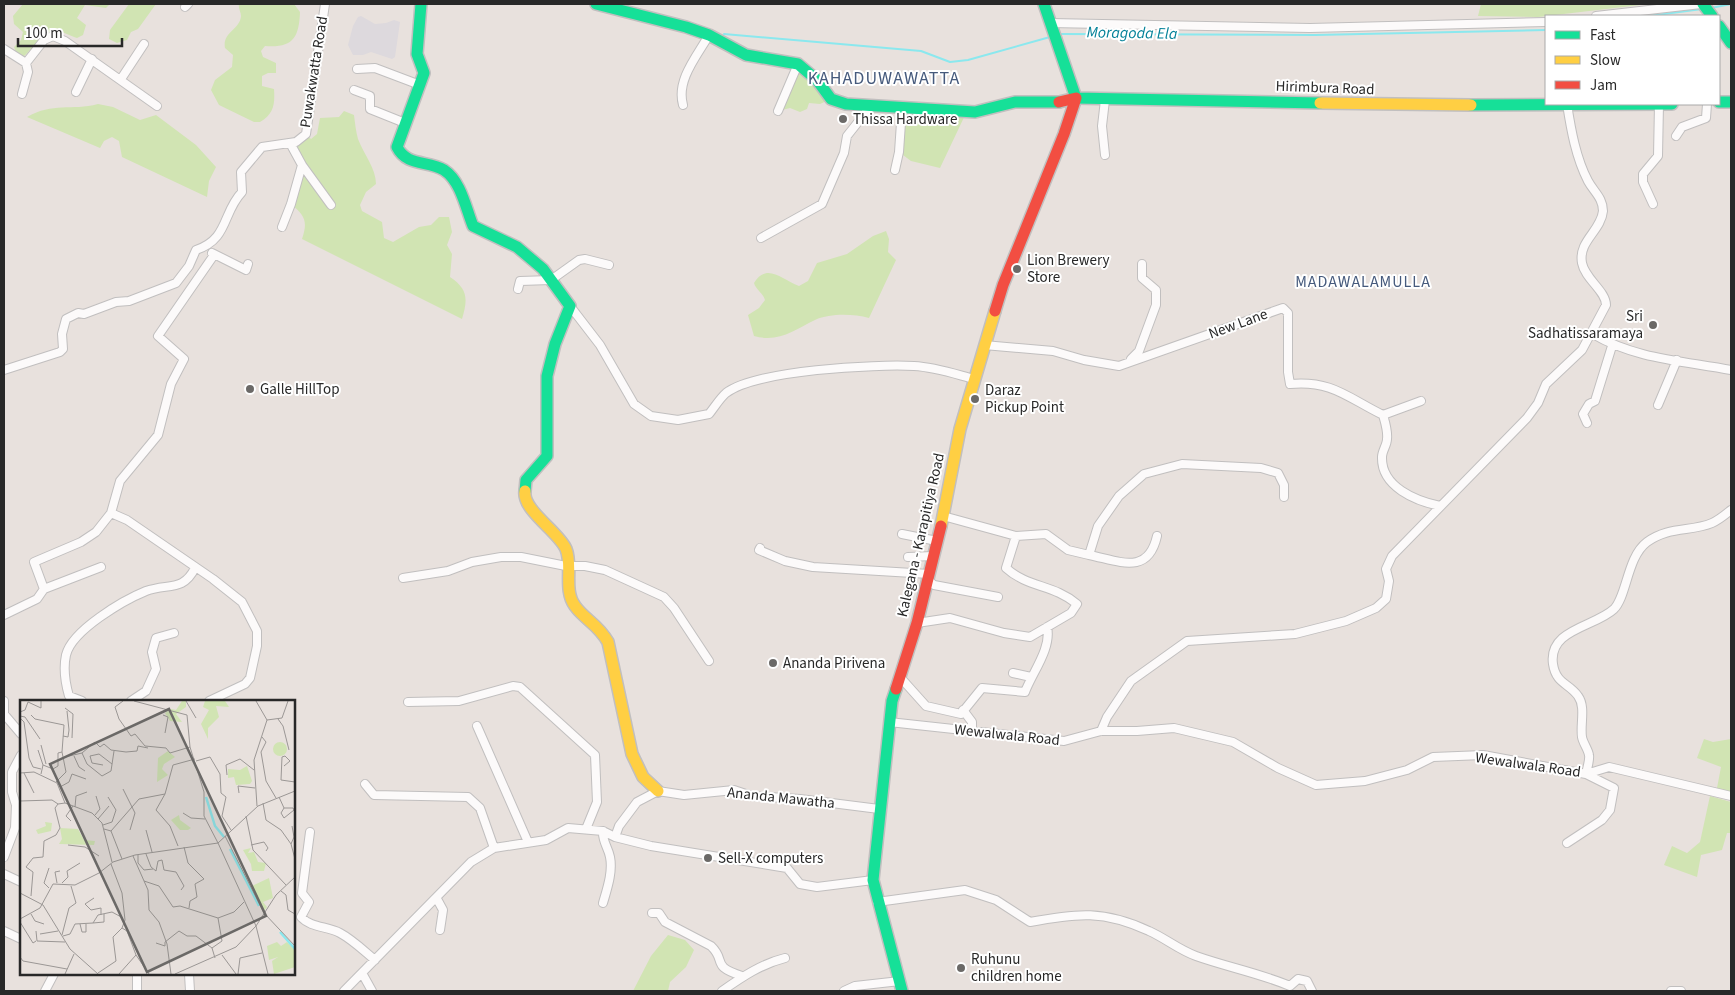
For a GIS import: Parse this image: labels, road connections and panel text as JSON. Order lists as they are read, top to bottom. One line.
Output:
{"streets":{"main road":["Hirimbura Road","Kalegana - Karapitiya Road"],"street":["Puwakwatta Road","New Lane","Wewalwala Road","Ananda Mawatha"]},"crossings":[["Hirimbura Road","Kalegana - Karapitiya Road"],["New Lane","Kalegana - Karapitiya Road"],["Kalegana - Karapitiya Road","Wewalwala Road"],["Kalegana - Karapitiya Road","Ananda Mawatha"]],"districts":["KAHADUWAWATTA","MADAWALAMULLA"],"water":["Moragoda Ela"],"places":["Thissa Hardware","Lion Brewery Store","Sri Sadhatissaramaya","Galle HillTop","Daraz Pickup Point","Ananda Pirivena","Sell-X computers","Ruhunu children home"],"legend":["Fast","Slow","Jam"],"scale_bar":"100 m"}
